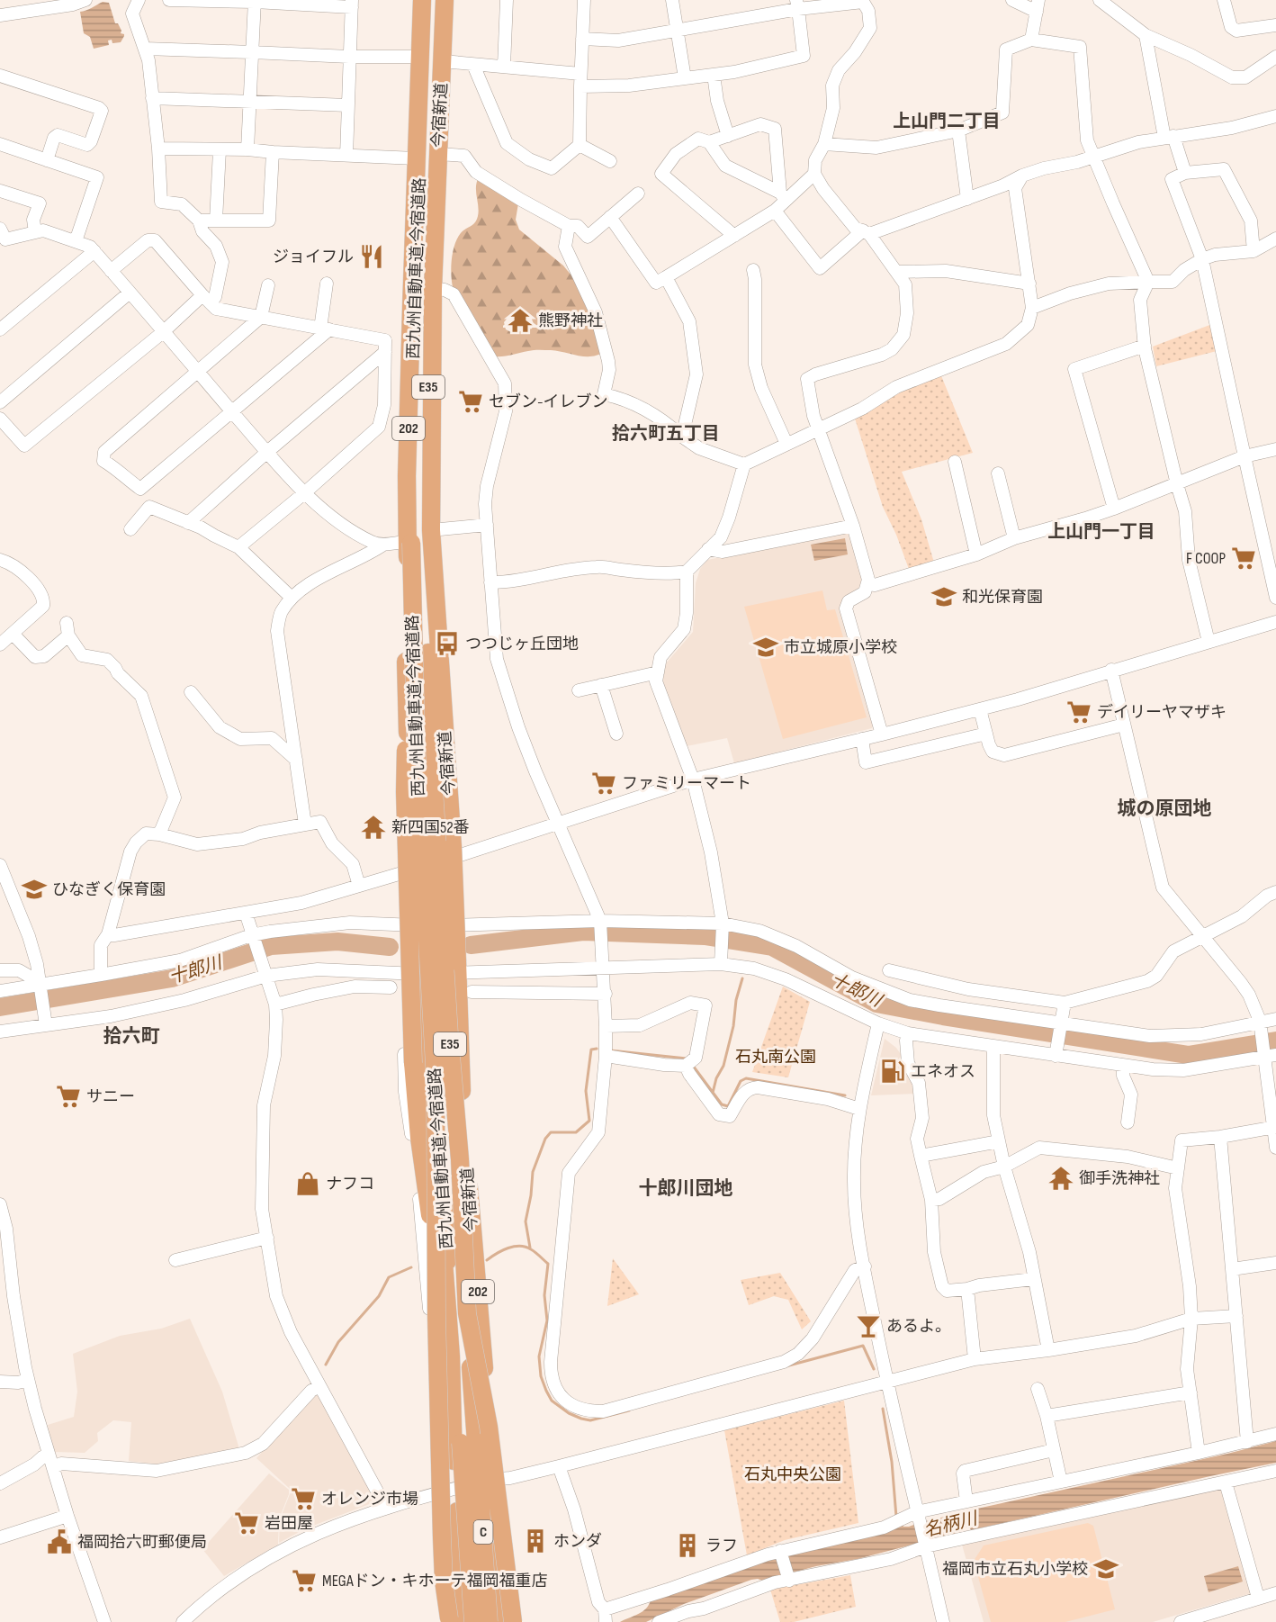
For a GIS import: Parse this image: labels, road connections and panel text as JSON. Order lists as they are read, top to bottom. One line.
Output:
{"streets":{"highway":["今宿新道","西九州自動車道;今宿道路","E35","202","C"]},"crossings":[["今宿新道","西九州自動車道;今宿道路"],["西九州自動車道;今宿道路","C"]],"districts":["上山門二丁目","拾六町五丁目","上山門一丁目","城の原団地","拾六町","十郎川団地"],"water":["十郎川","名柄川"],"parks":["石丸南公園","石丸中央公園"],"places":{"restaurant":["ジョイフル"],"temple":["熊野神社","新四国52番","御手洗神社"],"supermarket":["セブン-イレブン","F COOP","デイリーヤマザキ","ファミリーマート","サニー","オレンジ市場","岩田屋","MEGAドン・キホーテ福岡福重店"],"school or university":["和光保育園","市立城原小学校","ひなぎく保育園","福岡市立石丸小学校"],"bus stop":["つつじヶ丘団地"],"fuel station":["エネオス"],"shop":["ナフコ"],"bar":["あるよ。"],"building":["ホンダ","ラフ"],"public building":["福岡拾六町郵便局"]}}
